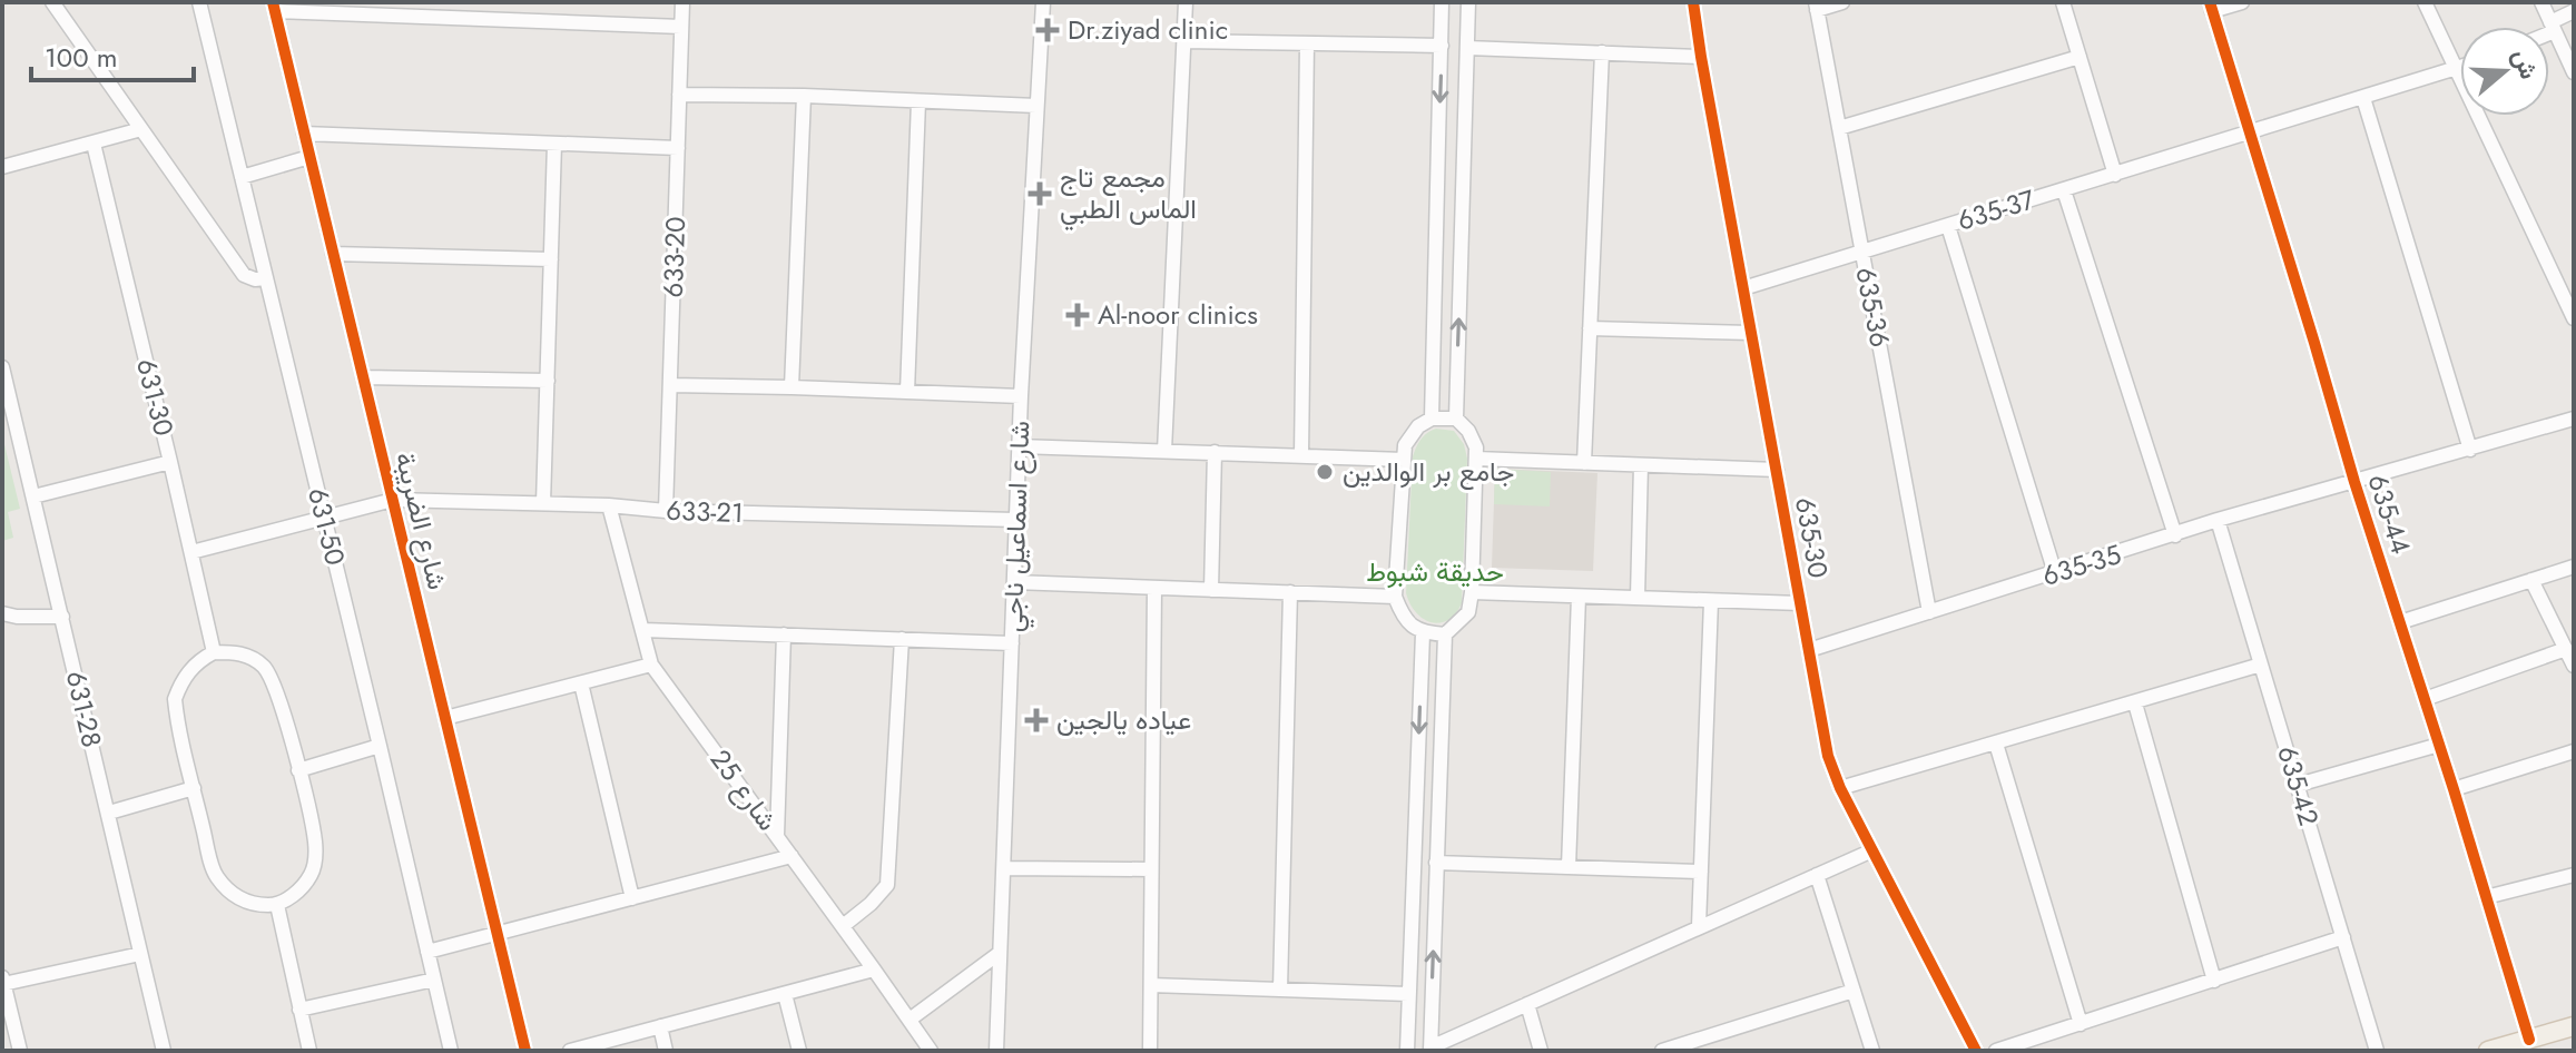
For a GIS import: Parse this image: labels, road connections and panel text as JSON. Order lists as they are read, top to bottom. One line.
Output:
{"streets":{"street":["635-37","633-20","635-36","631-30","633-21","635-44","شارع الضريبة","631-50","شارع اسماعيل ناجي","635-30","635-35","631-28","635-42","شارع 25"]},"crossings":[["635-37","635-36"],["635-37","635-44"],["635-37","635-30"],["633-20","633-21"],["635-36","635-35"],["631-30","633-21"],["633-21","شارع الضريبة"],["633-21","631-50"],["633-21","شارع اسماعيل ناجي"],["633-21","شارع 25"],["635-44","635-35"],["635-30","635-35"],["635-35","635-42"]],"parks":["حديقة شبوط"],"places":{"health":["Dr.ziyad clinic","مجمع تاج الماس الطبي","Al-noor clinics","عياده يالجين"],"other":["جامع بر الوالدين"]},"scale_bar":"100 m","north":"right"}
